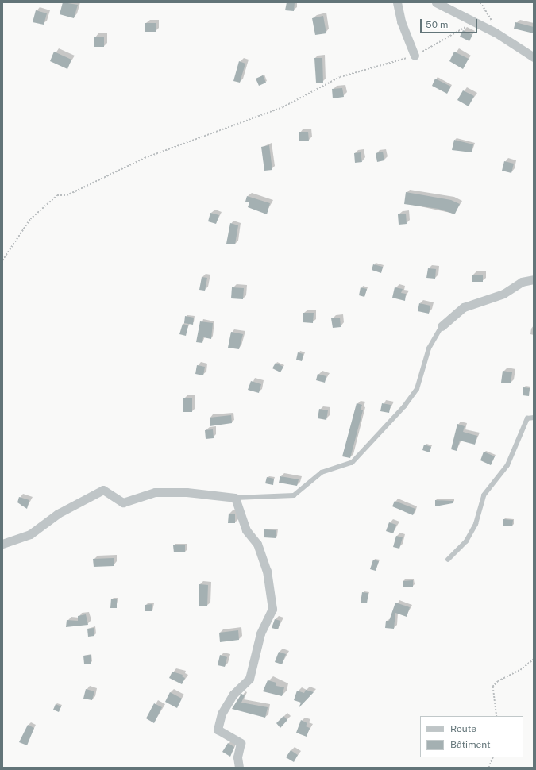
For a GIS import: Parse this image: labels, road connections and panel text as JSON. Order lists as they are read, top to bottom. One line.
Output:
{"legend":["Route","Bâtiment"],"scale_bar":"50 m"}
